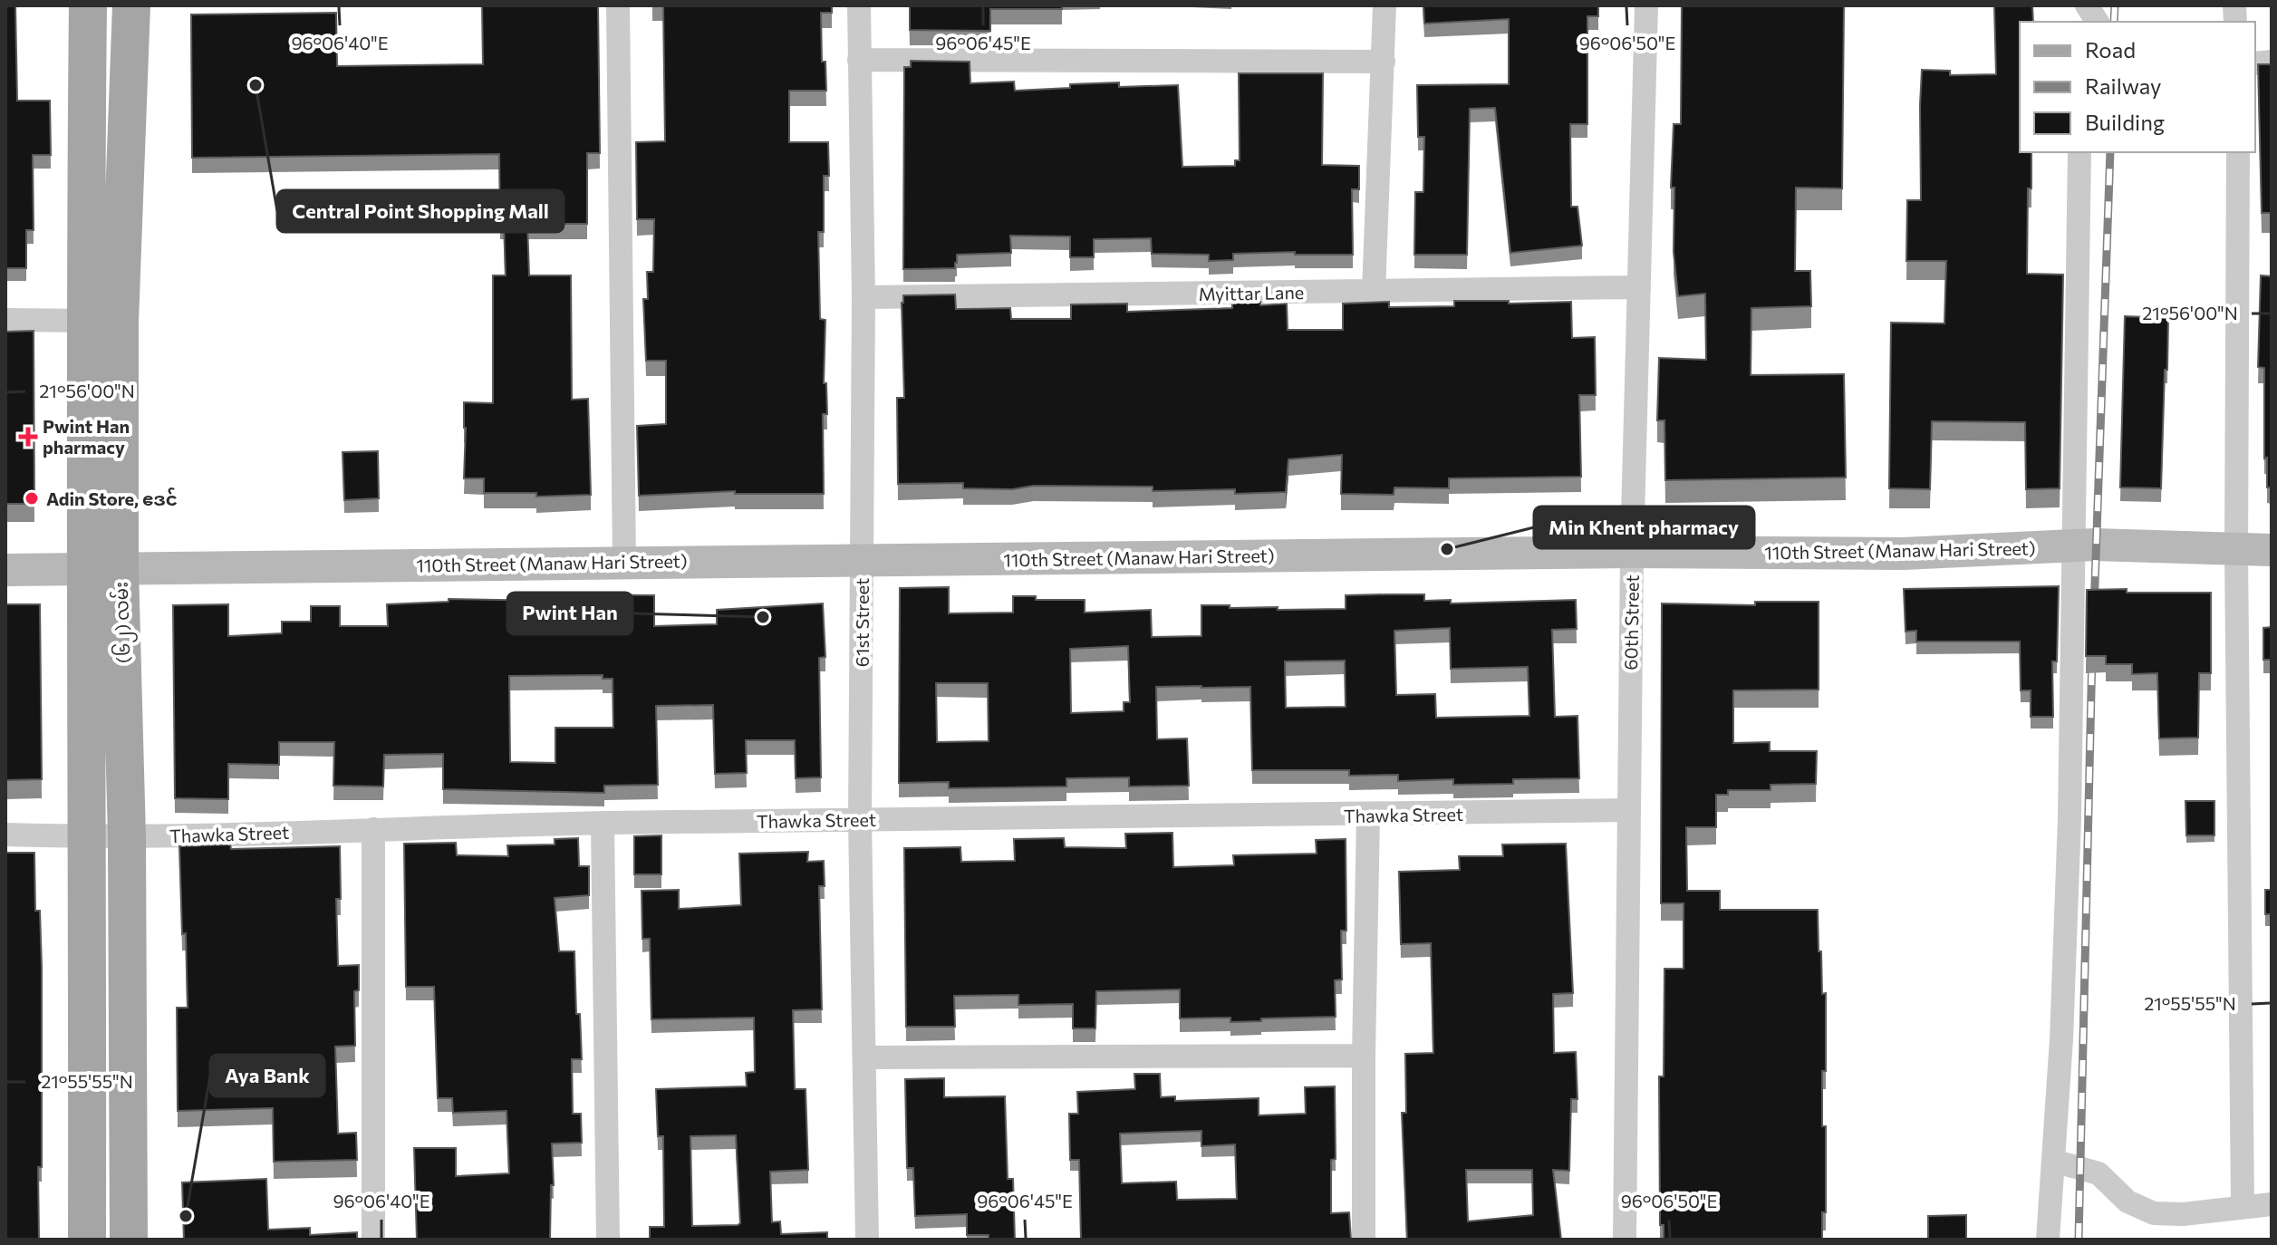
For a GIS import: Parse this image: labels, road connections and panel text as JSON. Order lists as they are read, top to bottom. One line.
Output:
{"streets":{"main road":["110th Street (Manaw Hari Street)","(၆၂) လမ်း"],"street":["Myittar Lane","61st Street","60th Street","Thawka Street"]},"crossings":[["Myittar Lane","61st Street"],["Myittar Lane","60th Street"],["110th Street (Manaw Hari Street)","(၆၂) လမ်း"],["110th Street (Manaw Hari Street)","61st Street"],["110th Street (Manaw Hari Street)","60th Street"],["(၆၂) လမ်း","Thawka Street"],["61st Street","Thawka Street"],["60th Street","Thawka Street"]],"places":{"other":["Central Point Shopping Mall","Adin Store, ဧဒင်","Min Khent pharmacy","Pwint Han","Aya Bank"],"health":["Pwint Han pharmacy"]},"legend":["Road","Railway","Building"],"coordinates":["96°06'40\"E","96°06'45\"E","96°06'50\"E","21°56'00\"N","21°55'55\"N"]}
